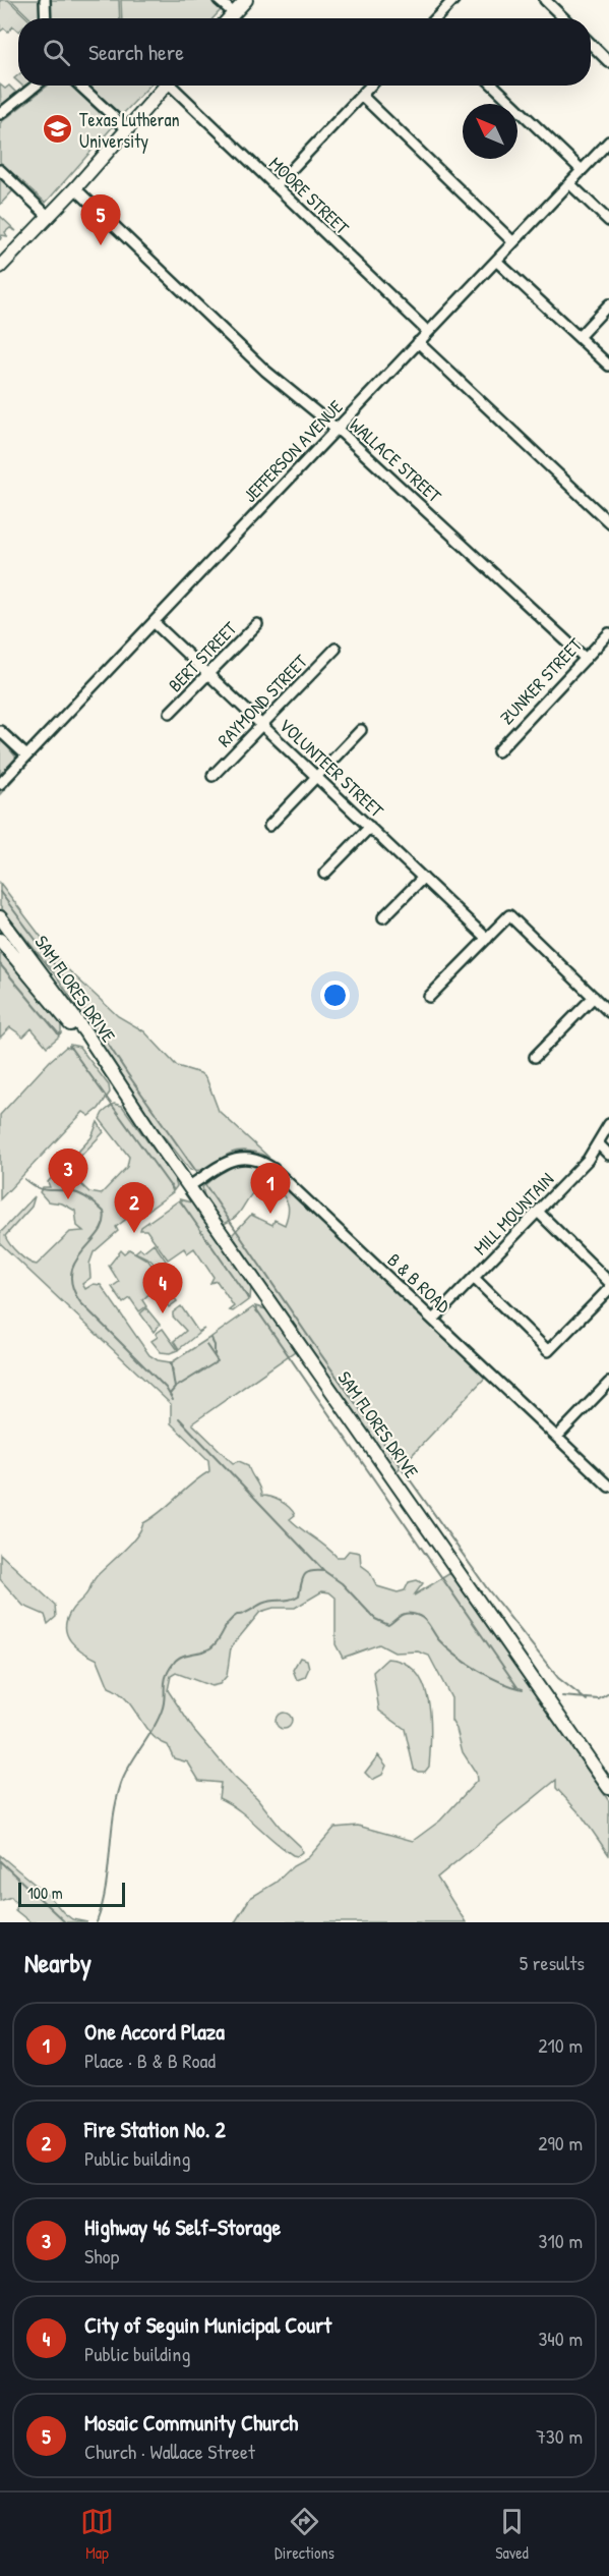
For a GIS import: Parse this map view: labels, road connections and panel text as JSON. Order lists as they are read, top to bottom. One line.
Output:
{"streets":{"main road":["SAM FLORES DRIVE"],"street":["MOORE STREET","JEFFERSON AVENUE","WALLACE STREET","BERT STREET","ZUNKER STREET","RAYMOND STREET","VOLUNTEER STREET","MILL MOUNTAIN","B & B ROAD"]},"crossings":[["MOORE STREET","JEFFERSON AVENUE"],["JEFFERSON AVENUE","WALLACE STREET"],["JEFFERSON AVENUE","VOLUNTEER STREET"],["WALLACE STREET","ZUNKER STREET"],["BERT STREET","VOLUNTEER STREET"],["RAYMOND STREET","VOLUNTEER STREET"],["SAM FLORES DRIVE","B & B ROAD"],["MILL MOUNTAIN","B & B ROAD"]],"places":{"school or university":["Texas Lutheran University"]},"scale_bar":"100 m","north":"top left","page":{"search":"Search here","pins":["5","3","1","2","4"],"scale":"100 m","heading":["Nearby","5 results"],"list":[{"mark":"1","name":"One Accord Plaza","note":"Place · B & B Road","value":"210 m"},{"mark":"2","name":"Fire Station No. 2","note":"Public building","value":"290 m"},{"mark":"3","name":"Highway 46 Self-Storage","note":"Shop","value":"310 m"},{"mark":"4","name":"City of Seguin Municipal Court","note":"Public building","value":"340 m"},{"mark":"5","name":"Mosaic Community Church","note":"Church · Wallace Street","value":"730 m"}],"nav":["Map","Directions","Saved"]}}
